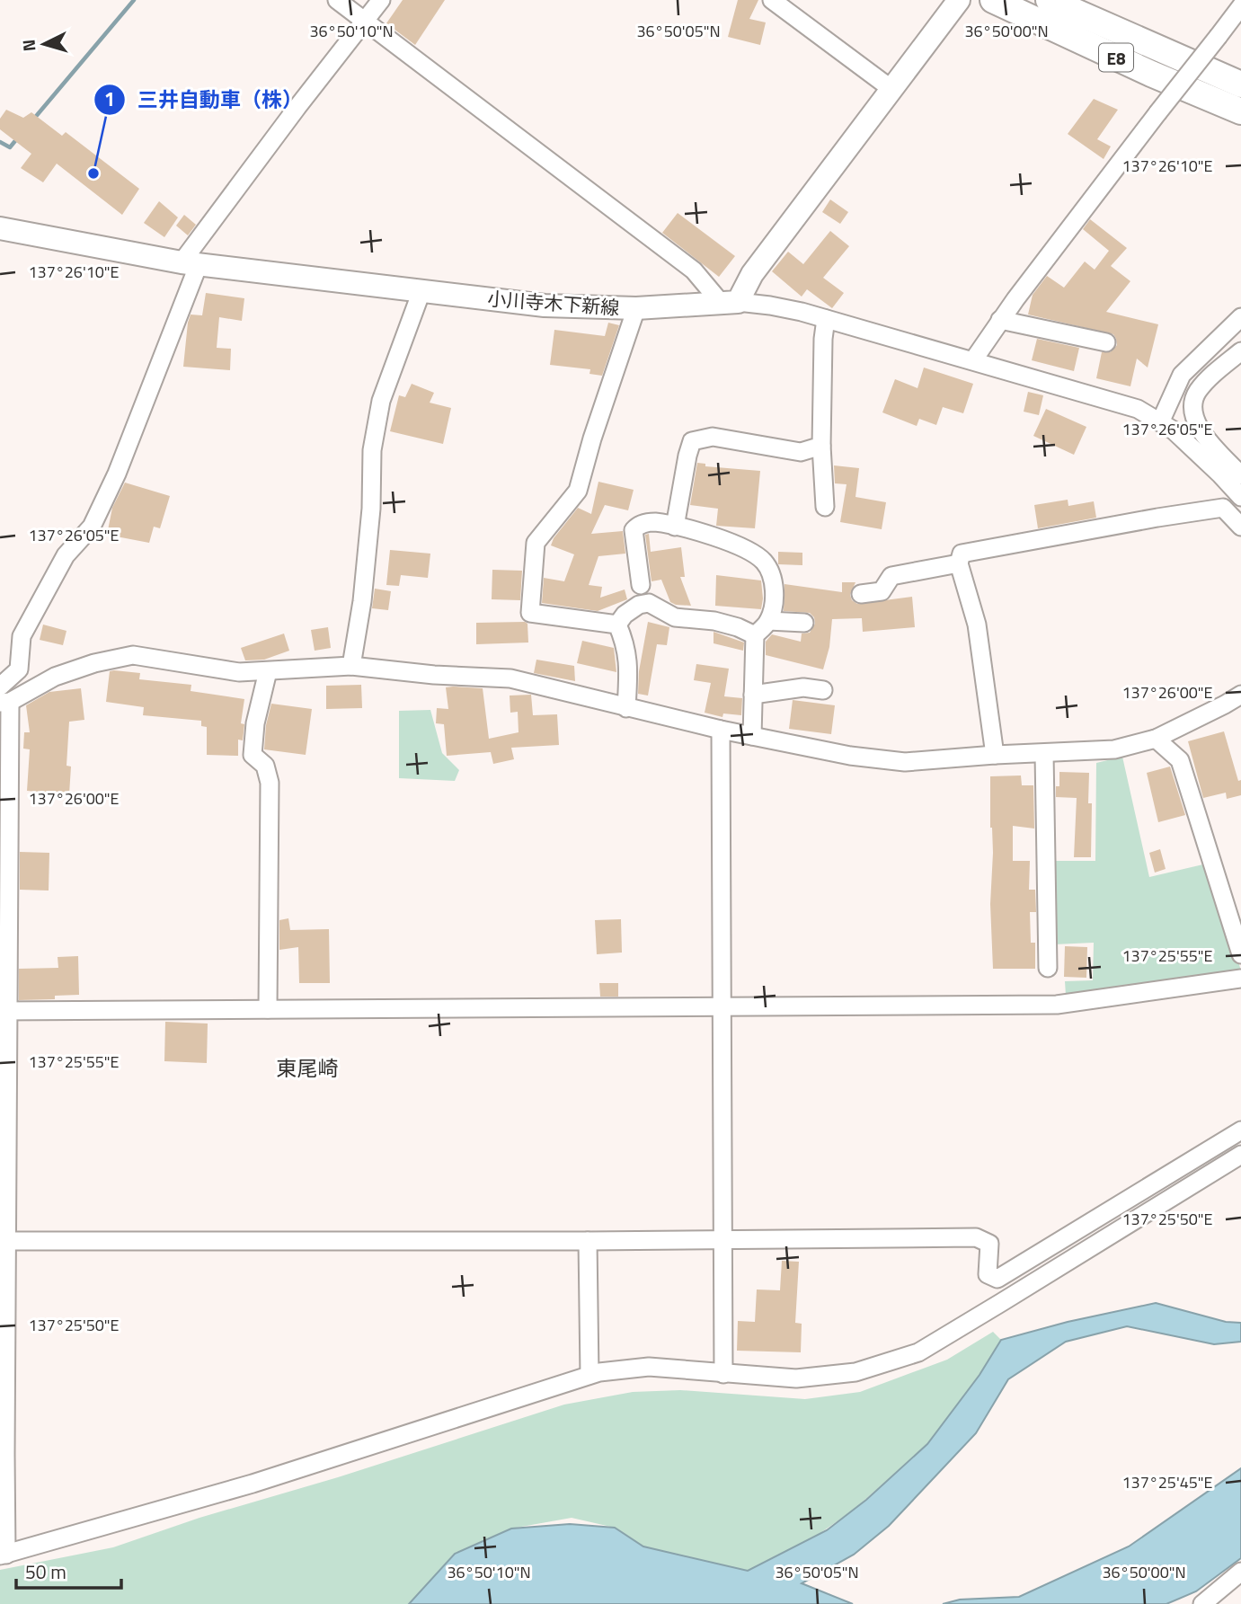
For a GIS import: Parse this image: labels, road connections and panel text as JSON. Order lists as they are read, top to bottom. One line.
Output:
{"streets":{"highway":["E8"],"main road":["小川寺木下新線"]},"districts":["東尾崎"],"places":["三井自動車（株）"],"scale_bar":"50 m","north":"left","coordinates":["36°50'10\"N","36°50'05\"N","36°50'00\"N","137°26'10\"E","137°26'05\"E","137°26'00\"E","137°25'55\"E","137°25'50\"E","137°25'45\"E"]}
